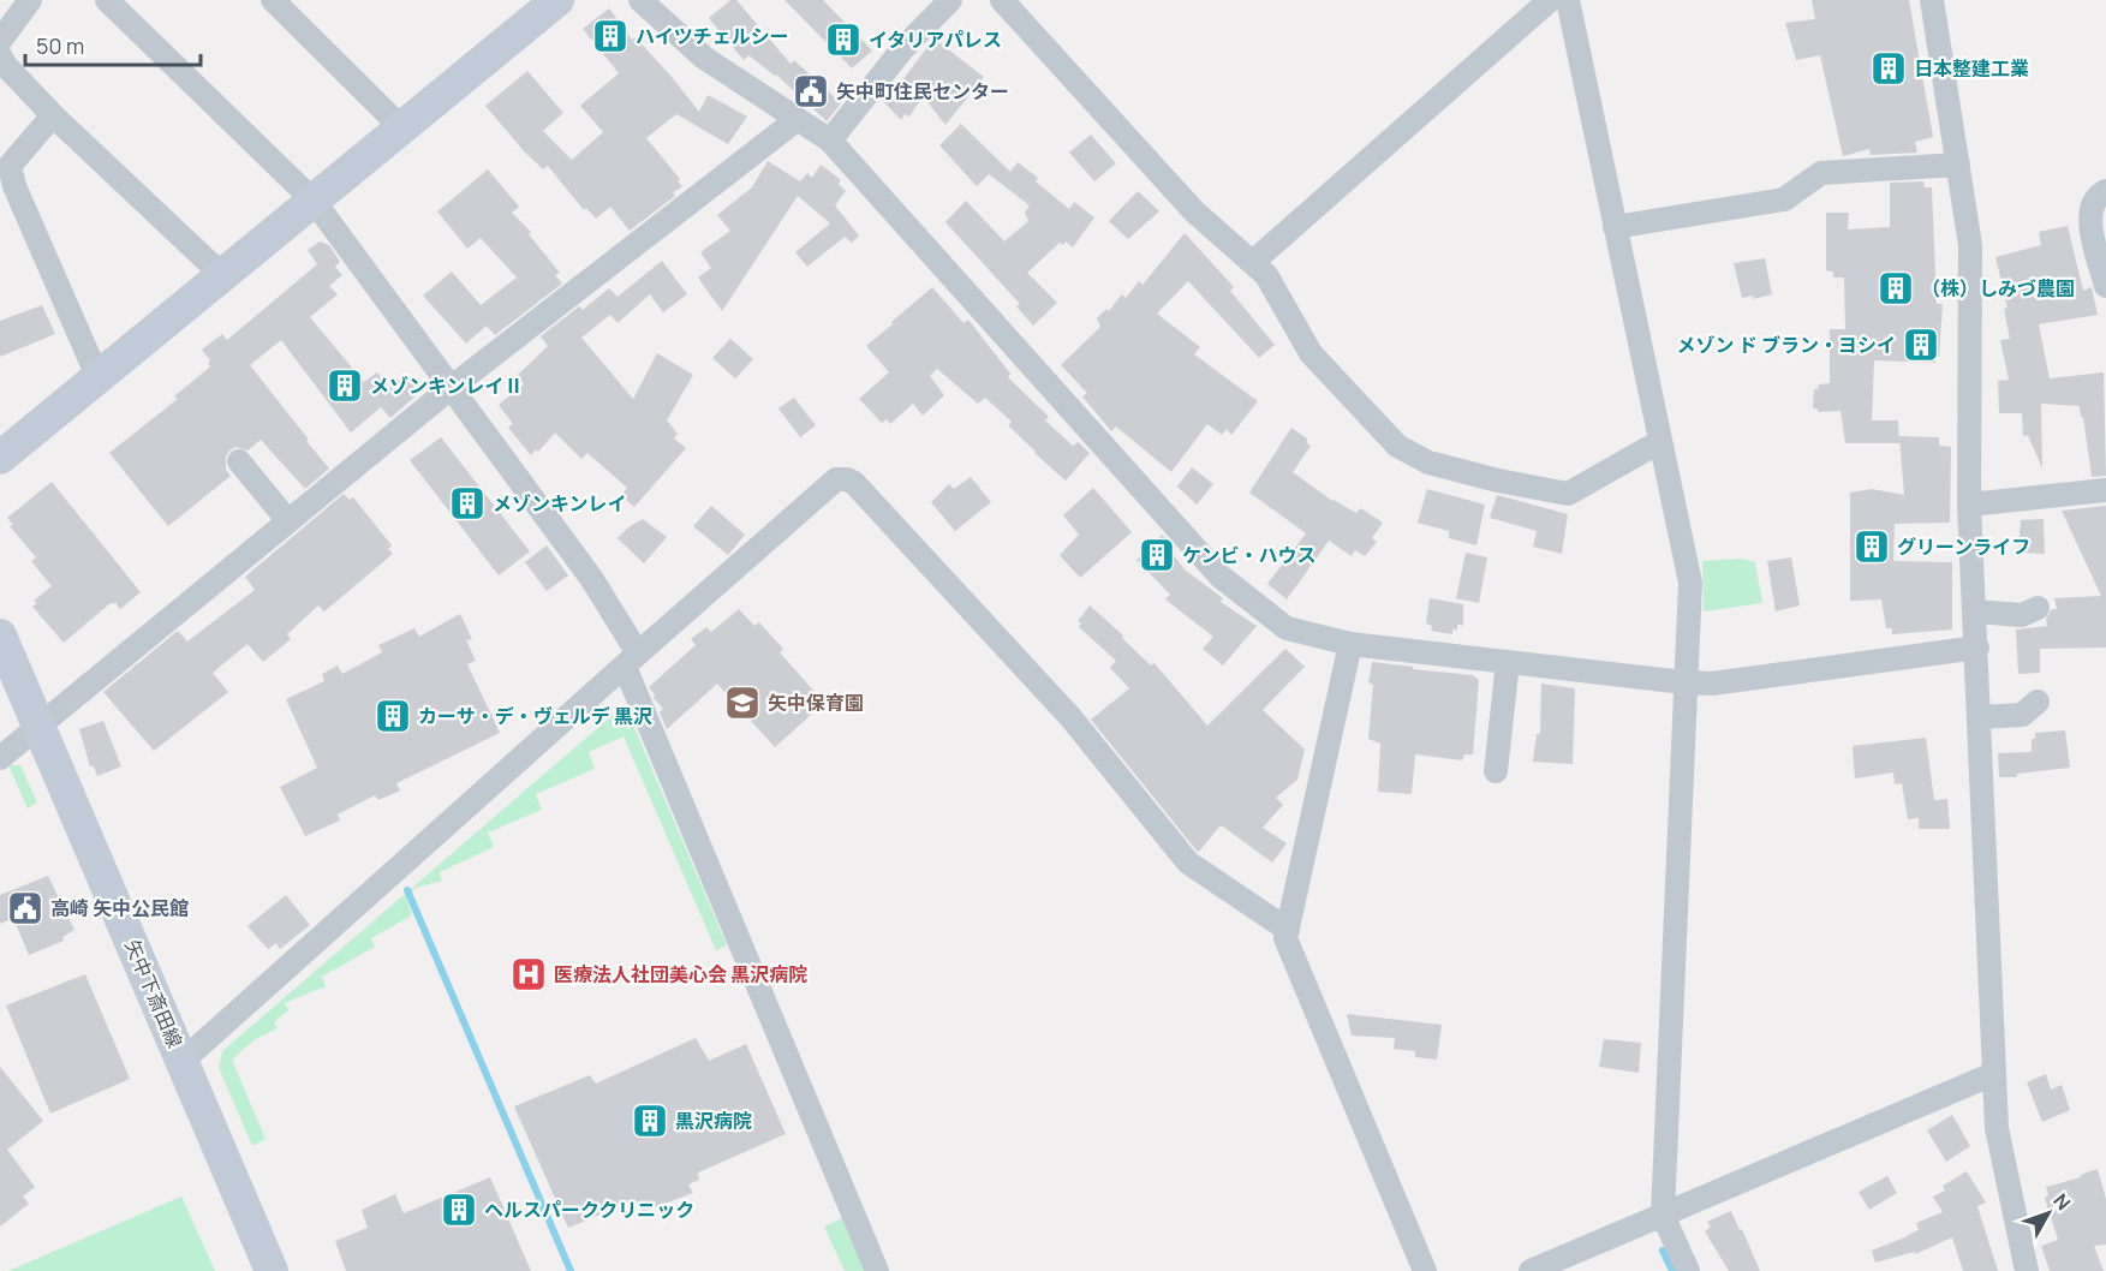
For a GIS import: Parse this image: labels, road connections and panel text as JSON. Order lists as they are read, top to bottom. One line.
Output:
{"streets":{"street":["矢中下斎田線"]},"places":{"building":["ハイツチェルシー","イタリアパレス","日本整建工業","（株）しみづ農園","メゾン ド ブラン・ヨシイ","メゾンキンレイⅡ","メゾンキンレイ","グリーンライフ","ケンビ・ハウス","カーサ・デ・ヴェルデ 黒沢","黒沢病院","ヘルスパーククリニック"],"public building":["矢中町住民センター","高崎 矢中公民館"],"school or university":["矢中保育園"],"hospital":["医療法人社団美心会 黒沢病院"]},"scale_bar":"50 m","north":"top right"}
